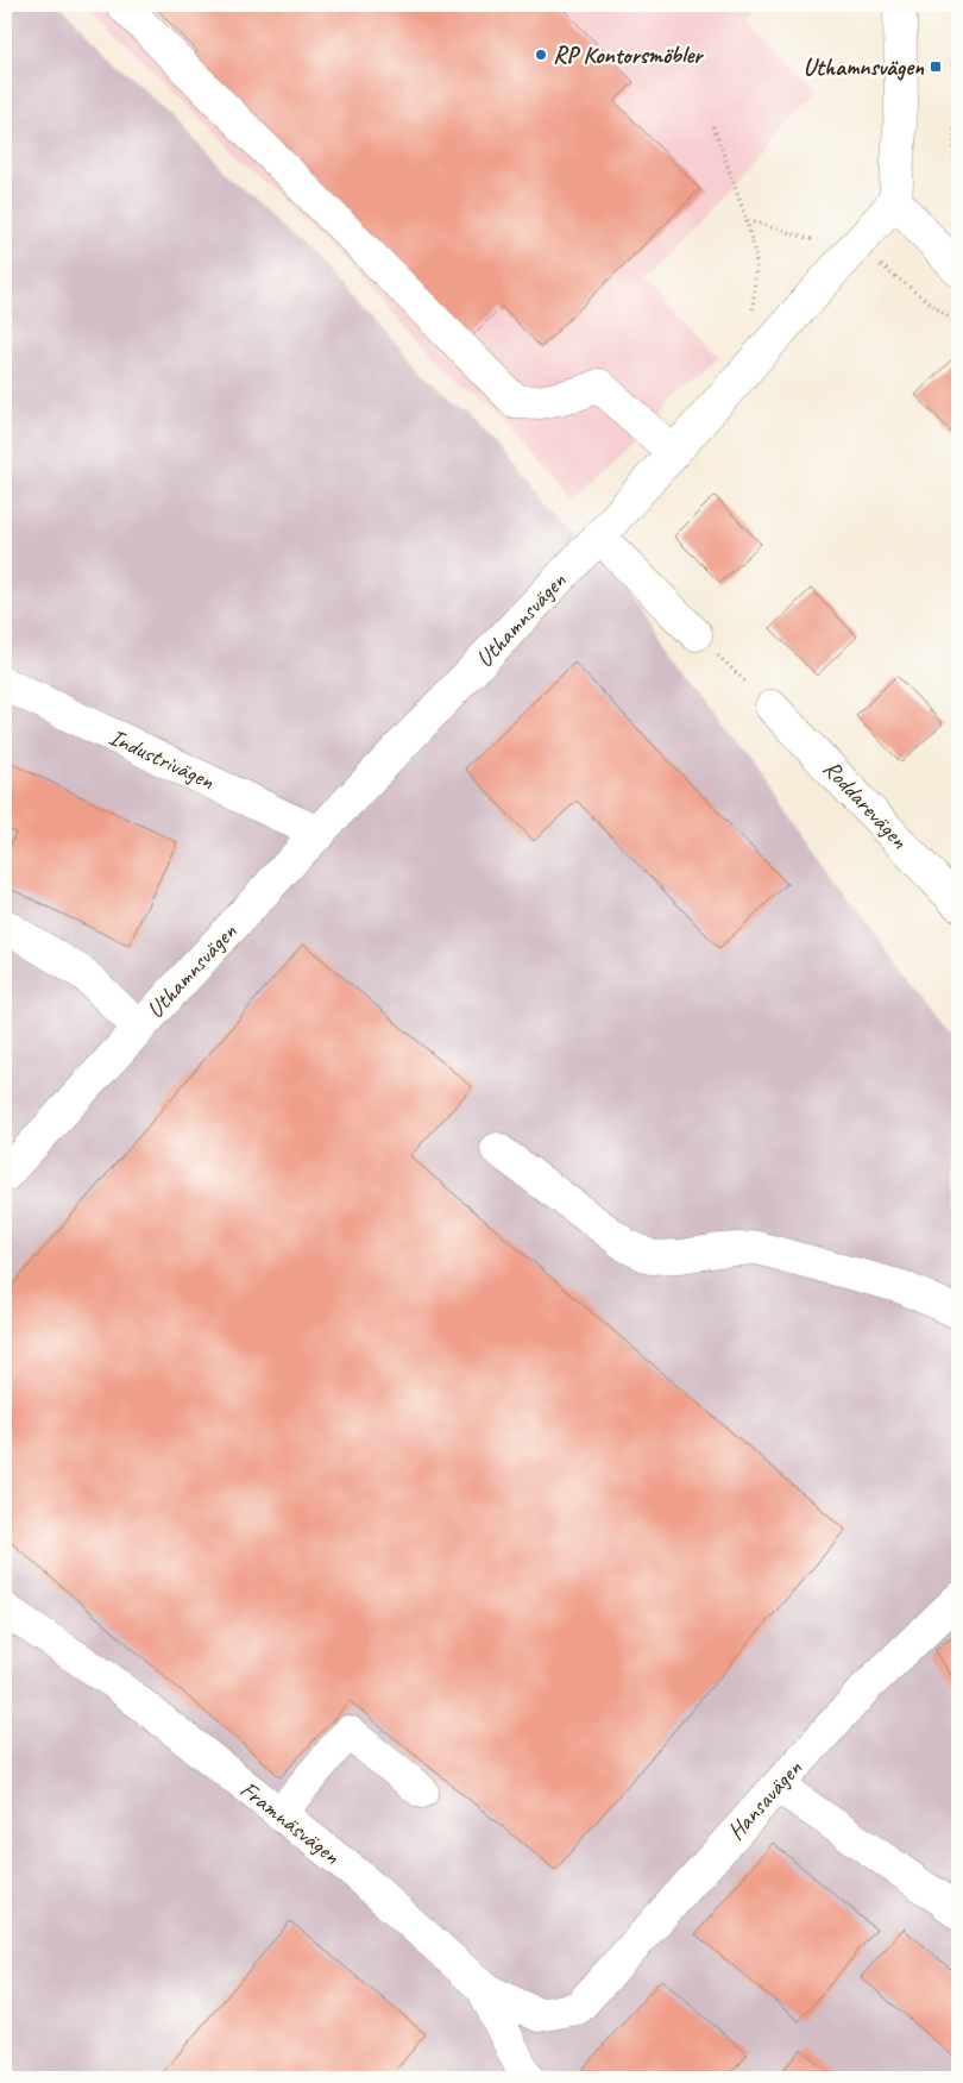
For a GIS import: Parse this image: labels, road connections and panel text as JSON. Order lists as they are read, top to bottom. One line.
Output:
{"streets":{"street":["Uthamnsvägen","Industrivägen","Roddarevägen","Hansavägen","Framnäsvägen"]},"crossings":[["Uthamnsvägen","Industrivägen"],["Hansavägen","Framnäsvägen"]],"places":{"other":["RP Kontorsmöbler"],"transit":["Uthamnsvägen"]}}
